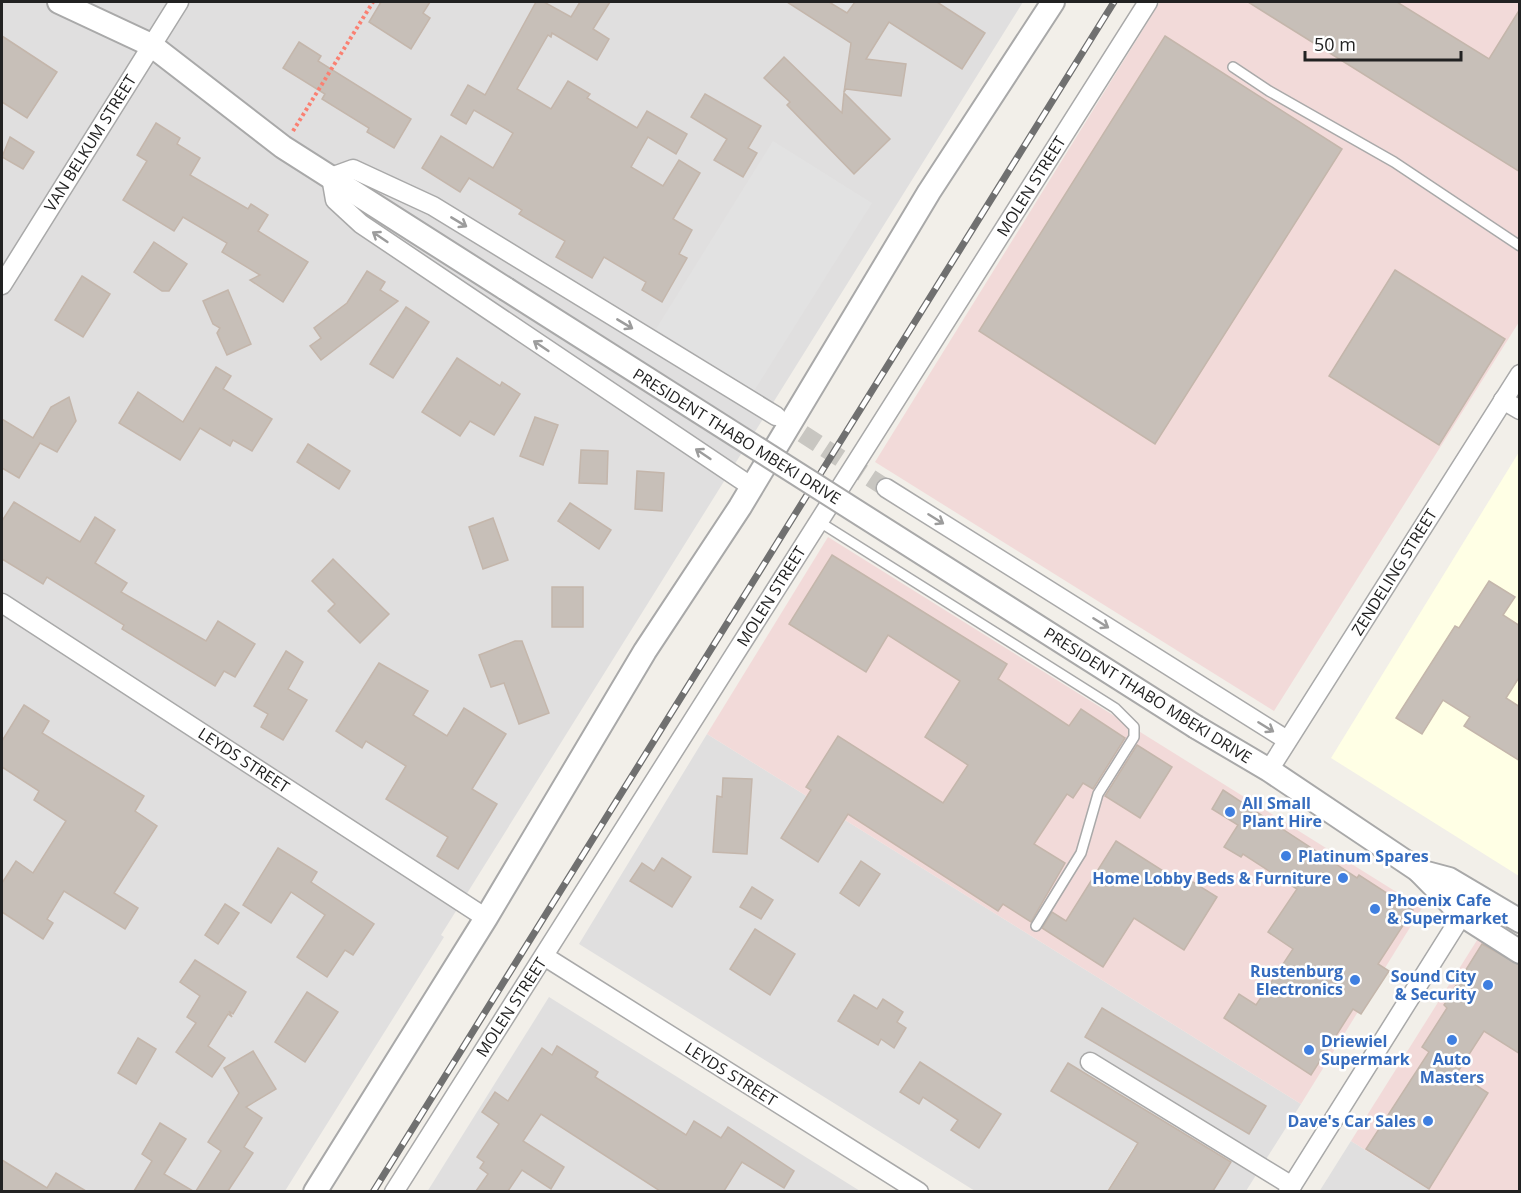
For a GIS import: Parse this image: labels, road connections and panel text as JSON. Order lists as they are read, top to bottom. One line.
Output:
{"streets":{"street":["VAN BELKUM STREET","MOLEN STREET","PRESIDENT THABO MBEKI DRIVE","ZENDELING STREET","LEYDS STREET"]},"crossings":[["VAN BELKUM STREET","PRESIDENT THABO MBEKI DRIVE"],["MOLEN STREET","LEYDS STREET"],["PRESIDENT THABO MBEKI DRIVE","ZENDELING STREET"]],"places":["All Small Plant Hire","Platinum Spares","Home Lobby Beds & Furniture","Phoenix Cafe & Supermarket","Rustenburg Electronics","Sound City & Security","Auto Masters","Driewiel Supermark","Dave's Car Sales"],"scale_bar":"50 m"}
